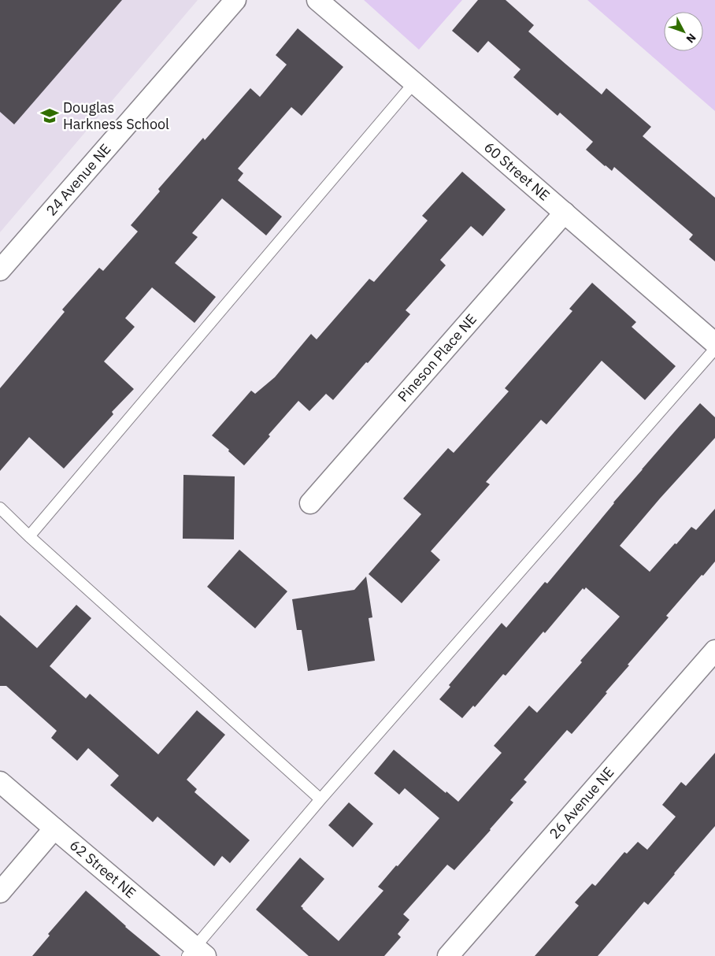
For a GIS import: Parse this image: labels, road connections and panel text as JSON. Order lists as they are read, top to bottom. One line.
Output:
{"streets":{"street":["60 Street NE","24 Avenue NE","Pineson Place NE","26 Avenue NE","62 Street NE"]},"crossings":[["60 Street NE","Pineson Place NE"]],"places":{"school or university":["Douglas Harkness School"]},"north":"bottom right"}
